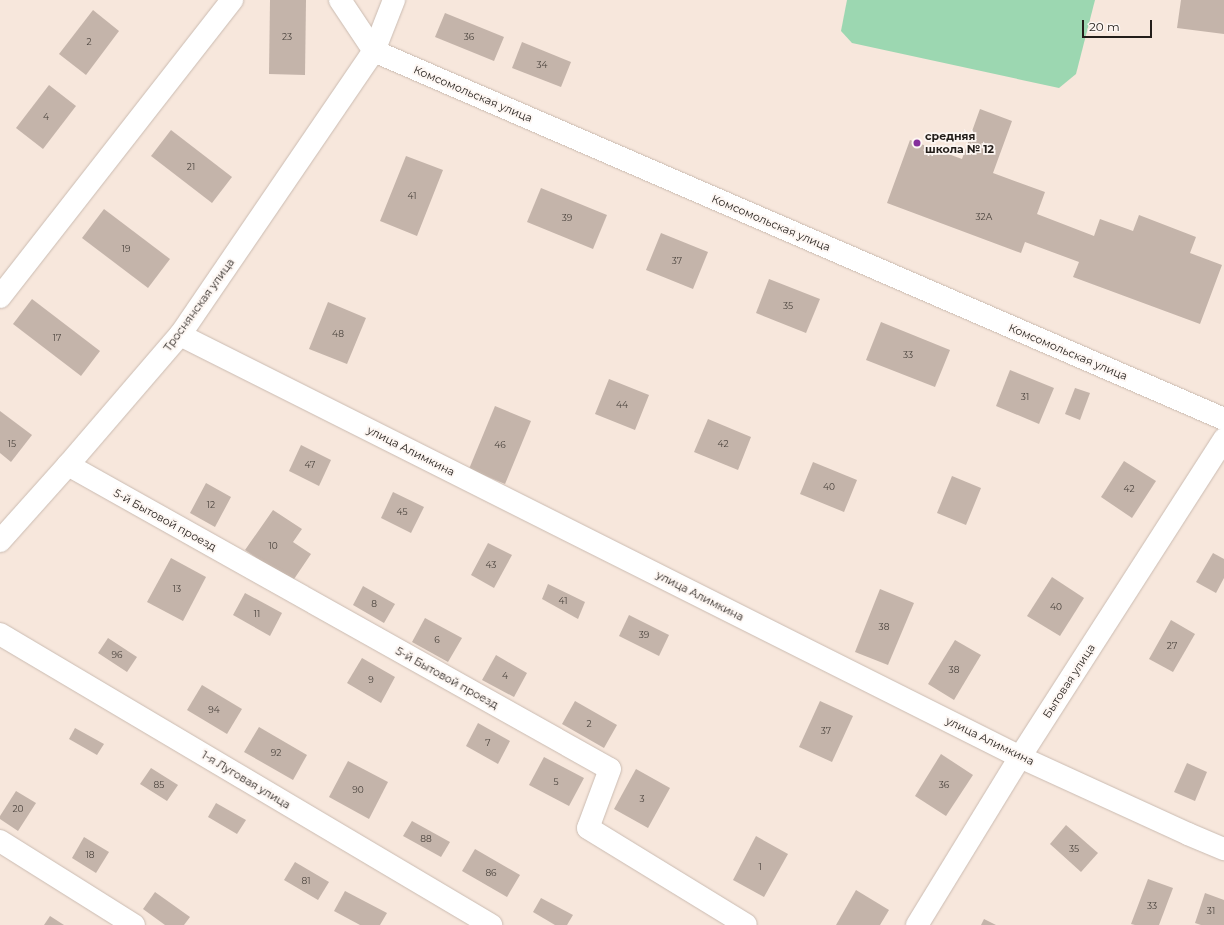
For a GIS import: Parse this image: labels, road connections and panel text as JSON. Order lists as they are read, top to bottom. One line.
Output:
{"streets":{"street":["Комсомольская улица","Троснянская улица","улица Алимкина","5-й Бытовой проезд","Бытовая улица","1-я Луговая улица"]},"crossings":[["Комсомольская улица","Троснянская улица"],["Троснянская улица","улица Алимкина"],["Троснянская улица","5-й Бытовой проезд"],["улица Алимкина","Бытовая улица"]],"places":["средняя школа № 12"],"house_numbers":["23","36","2","34","4","21","41","32А","39","19","37","35","48","17","33","31","44","15","42","46","47","40","42","12","45","10","43","13","41","8","40","11","38","39","6","27","96","38","4","9","94","2","37","7","92","5","85","36","90","3","20","88","35","18","1","86","81","33","31"],"scale_bar":"20 m"}
